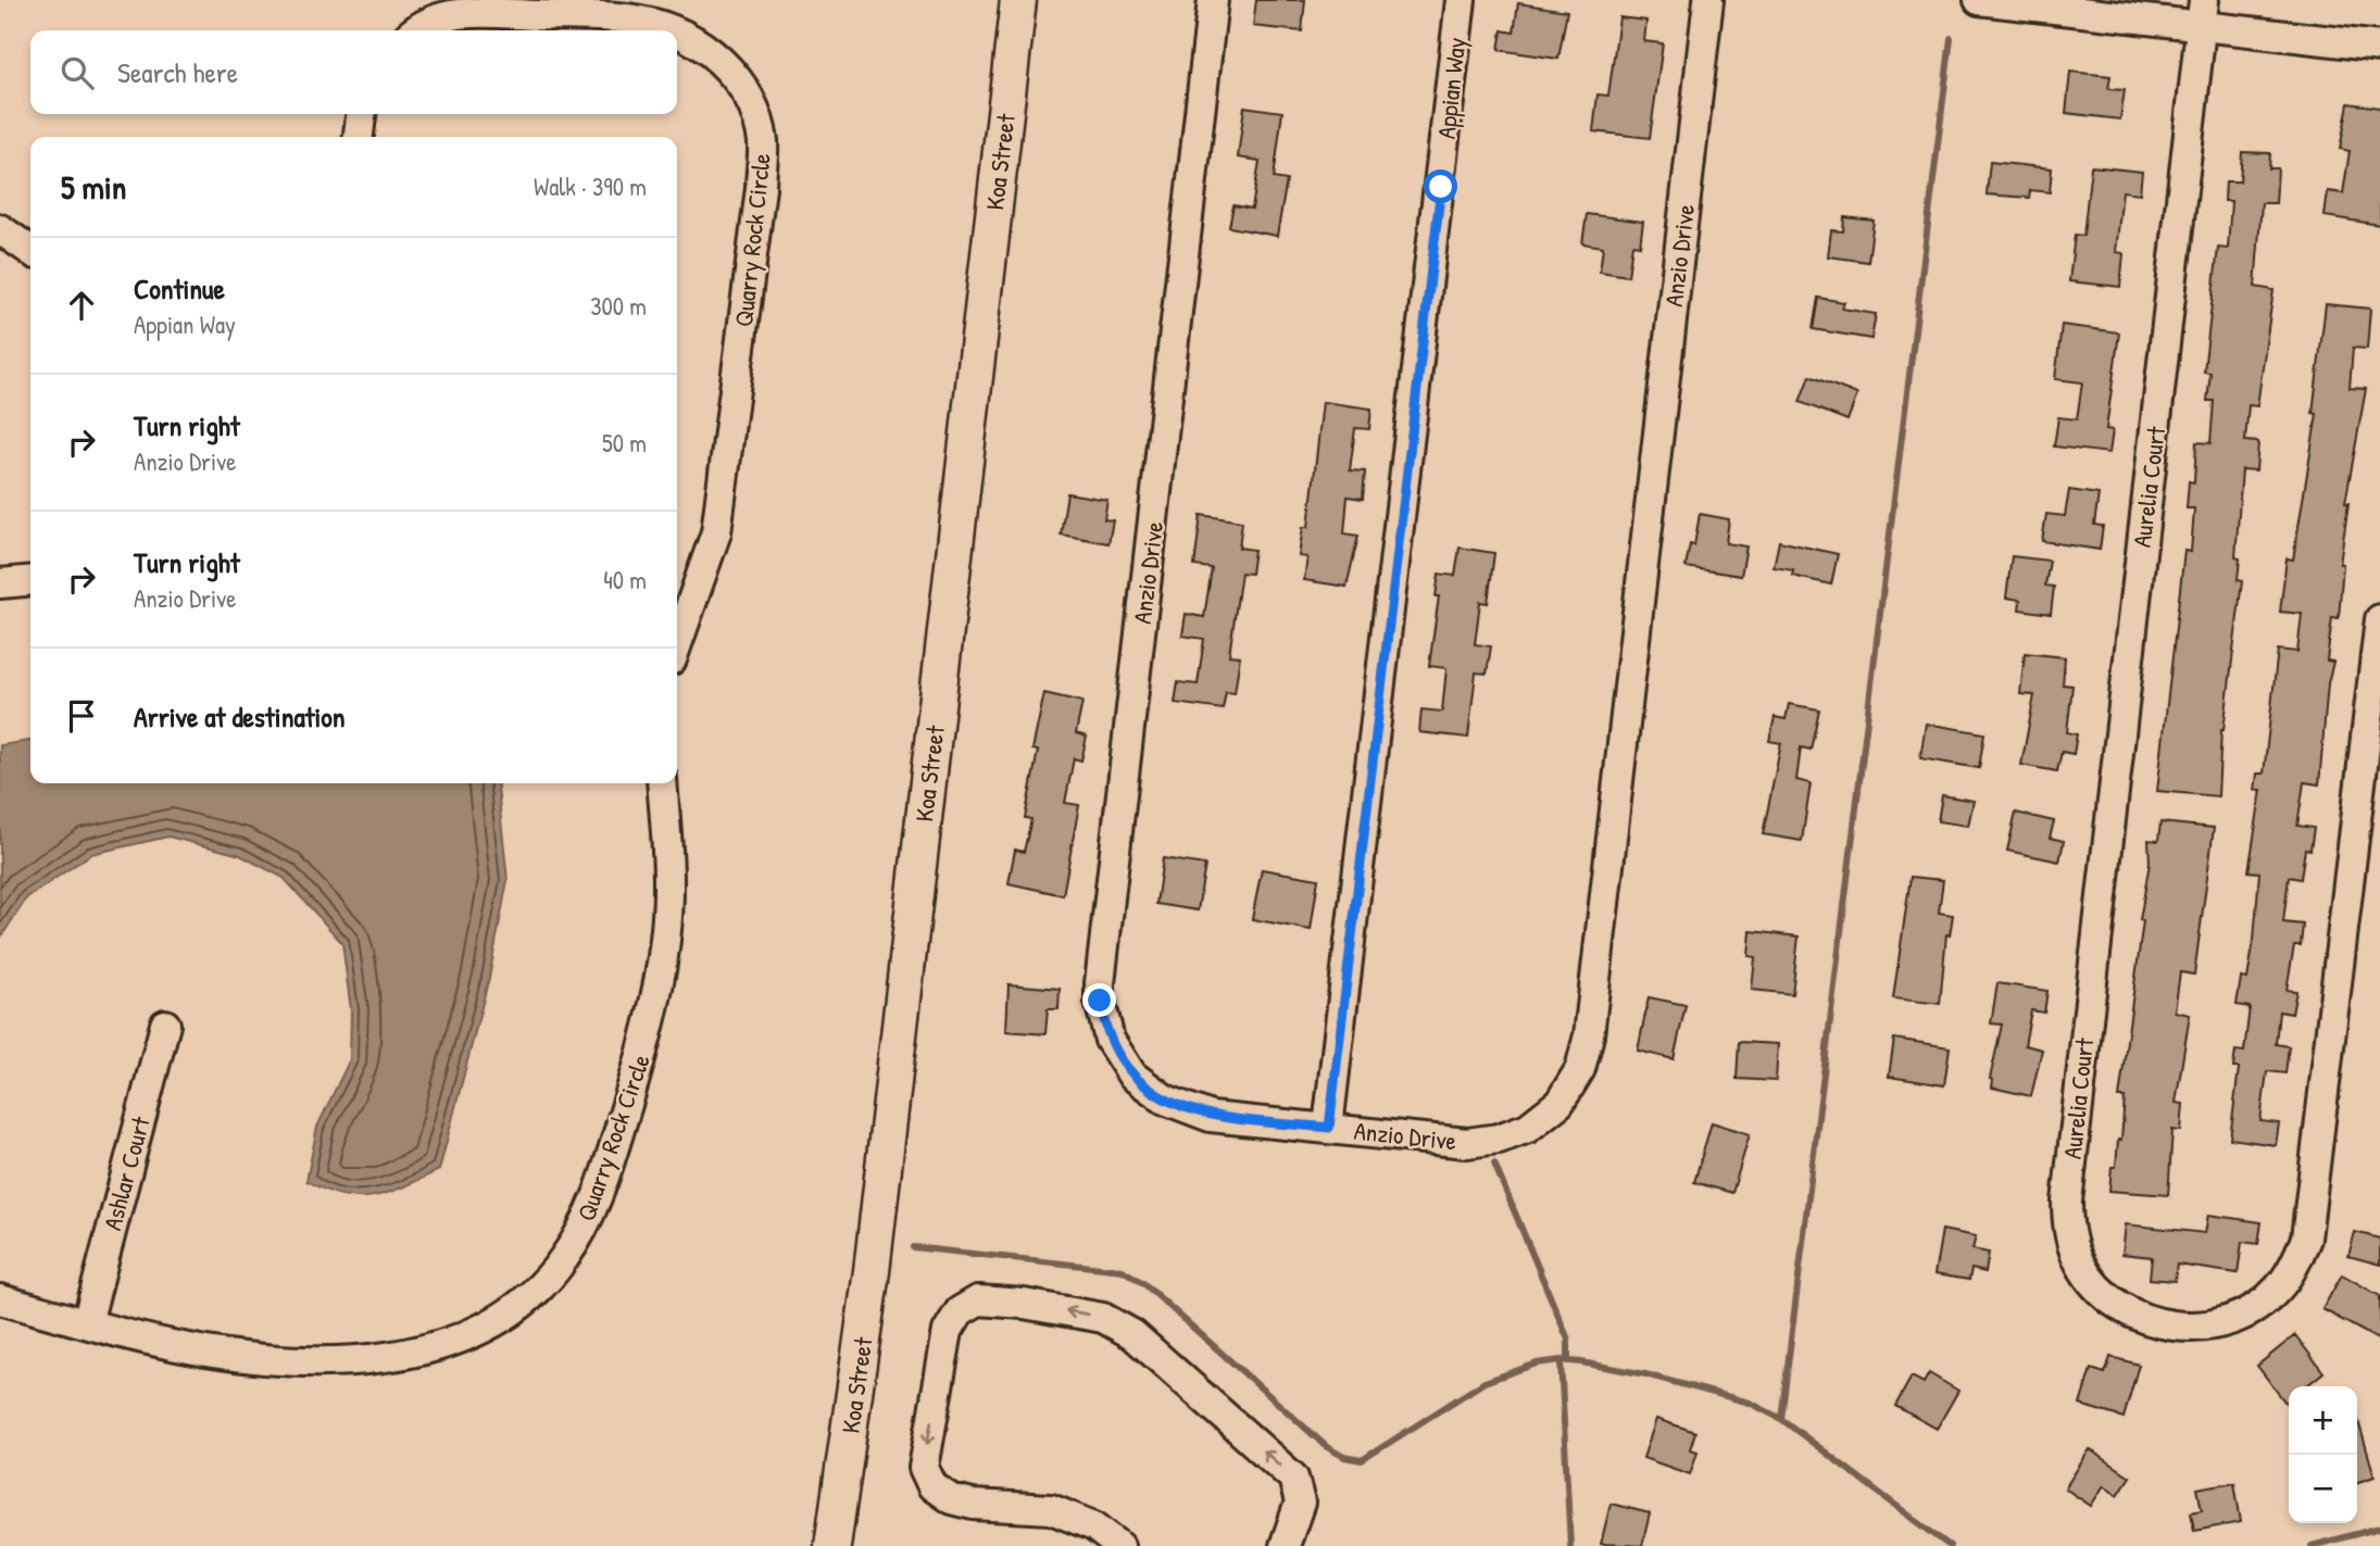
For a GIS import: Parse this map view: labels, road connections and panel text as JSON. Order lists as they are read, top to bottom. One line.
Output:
{"streets":{"main road":["Koa Street"],"street":["Appian Way","Quarry Rock Circle","Anzio Drive","Aurelia Court","Ashlar Court"]},"crossings":[["Appian Way","Anzio Drive"],["Quarry Rock Circle","Ashlar Court"]],"page":{"search":"Search here","heading":["5 min","Walk · 390 m"],"list":[["Continue","Appian Way","300 m"],["Turn right","Anzio Drive","50 m"],["Turn right","Anzio Drive","40 m"],"Arrive at destination"],"map_buttons":["+","−"]}}
